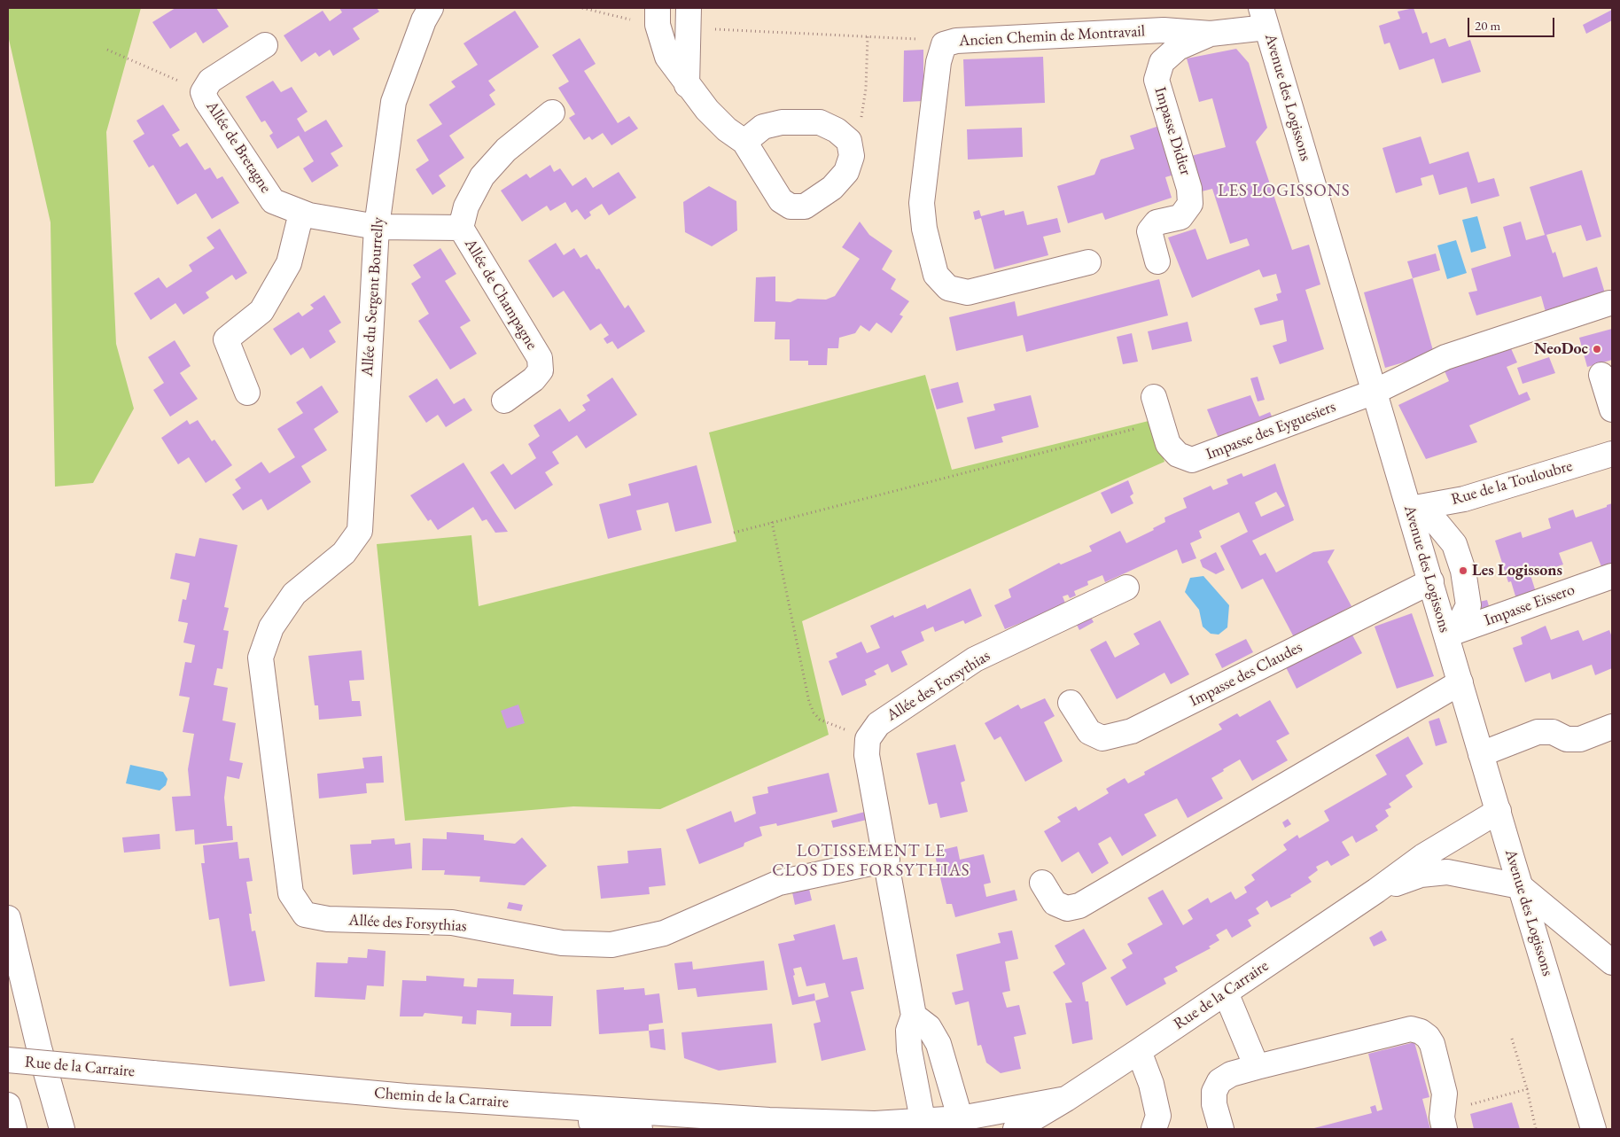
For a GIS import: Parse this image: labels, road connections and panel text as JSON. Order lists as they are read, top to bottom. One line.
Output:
{"streets":{"main road":["Ancien Chemin de Montravail","Avenue des Logissons","Impasse Didier","Allée de Bretagne","Allée de Champagne","Allée du Sergent Bourrelly","Impasse des Eyguesiers","Rue de la Touloubre","Impasse Eissero","Impasse des Claudes","Allée des Forsythias","Rue de la Carraire","Chemin de la Carraire"]},"crossings":[["Ancien Chemin de Montravail","Impasse Didier"],["Avenue des Logissons","Impasse Didier"],["Avenue des Logissons","Impasse des Eyguesiers"],["Avenue des Logissons","Rue de la Touloubre"],["Avenue des Logissons","Impasse Eissero"],["Avenue des Logissons","Impasse des Claudes"],["Avenue des Logissons","Rue de la Carraire"],["Allée de Bretagne","Allée de Champagne"],["Allée de Bretagne","Allée du Sergent Bourrelly"],["Allée de Champagne","Allée du Sergent Bourrelly"],["Allée du Sergent Bourrelly","Allée des Forsythias"],["Rue de la Carraire","Chemin de la Carraire"]],"districts":["LES LOGISSONS","LOTISSEMENT LE CLOS DES FORSYTHIAS"],"places":["NeoDoc","Les Logissons"],"scale_bar":"20 m"}
